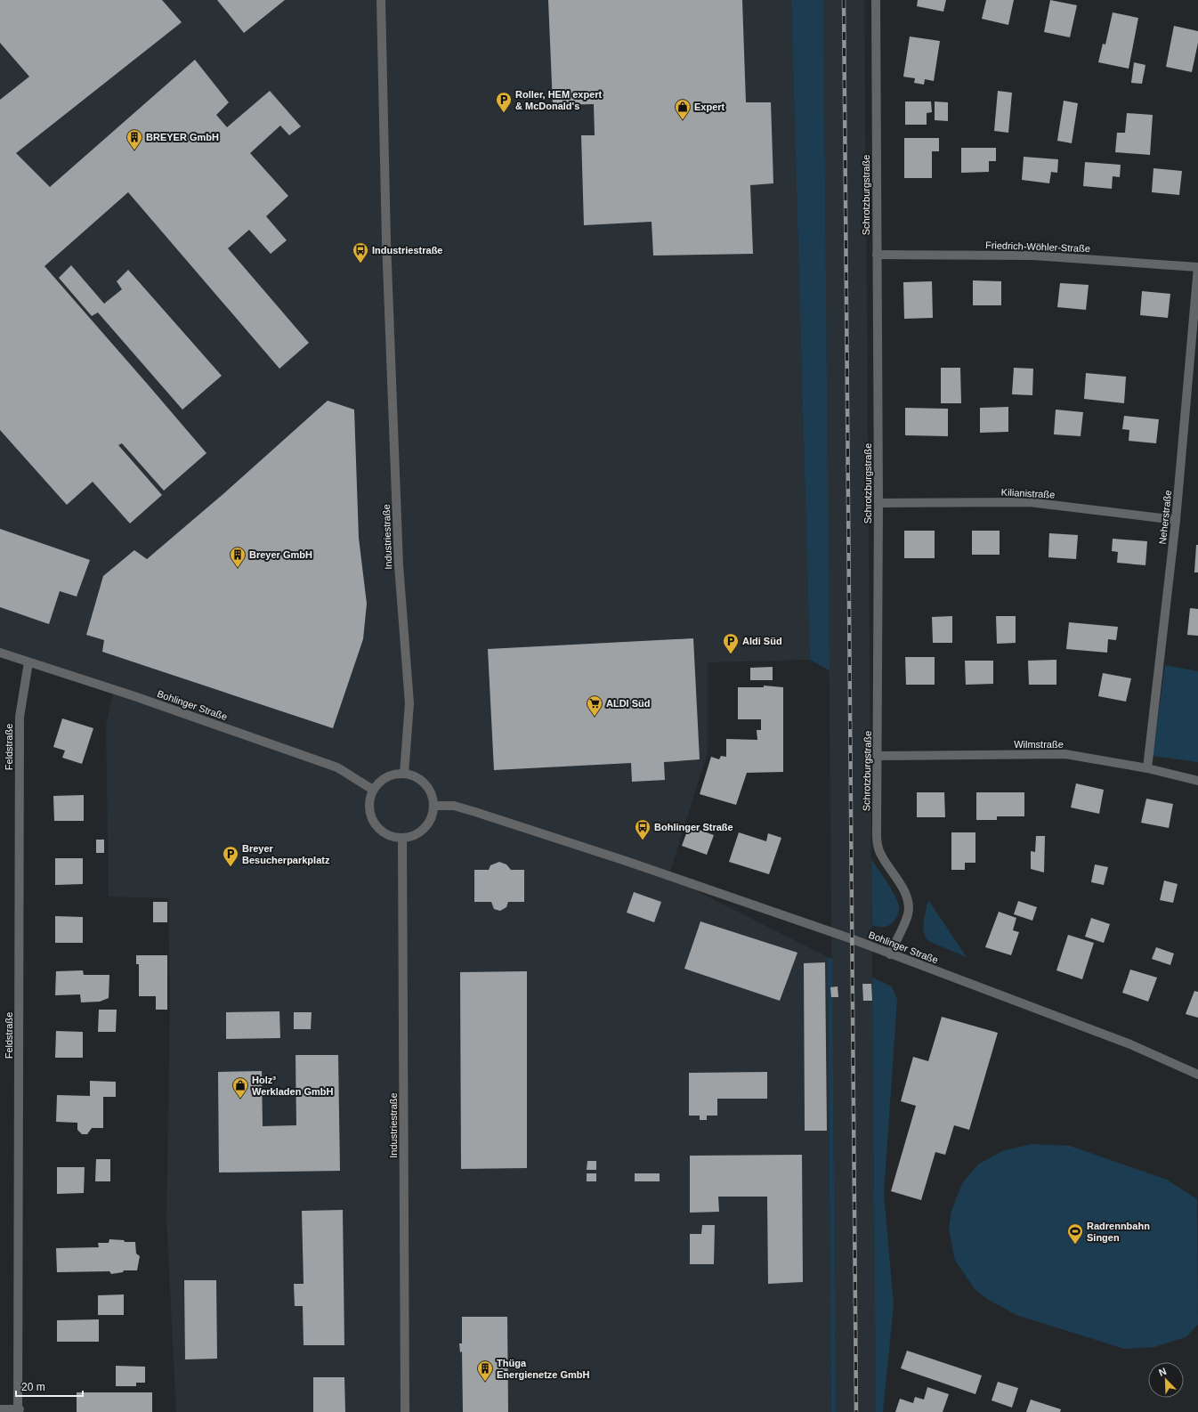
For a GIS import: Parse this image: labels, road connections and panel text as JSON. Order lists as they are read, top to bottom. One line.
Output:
{"streets":{"street":["Schrotzburgstraße","Friedrich-Wöhler-Straße","Kilianistraße","Neherstraße","Industriestraße","Bohlinger Straße","Wilmstraße","Feldstraße"]},"crossings":[["Schrotzburgstraße","Friedrich-Wöhler-Straße"],["Schrotzburgstraße","Kilianistraße"],["Schrotzburgstraße","Bohlinger Straße"],["Schrotzburgstraße","Wilmstraße"],["Friedrich-Wöhler-Straße","Neherstraße"],["Kilianistraße","Neherstraße"],["Neherstraße","Wilmstraße"],["Industriestraße","Bohlinger Straße"],["Bohlinger Straße","Feldstraße"]],"places":{"parking":["Roller, HEM expert & McDonald's","Aldi Süd","Breyer Besucherparkplatz"],"shop":["Expert","Holz³ Werkladen GmbH"],"building":["BREYER GmbH","Breyer GmbH","Thüga Energienetze GmbH"],"bus stop":["Industriestraße","Bohlinger Straße"],"supermarket":["ALDI Süd"],"sports":["Radrennbahn Singen"]},"scale_bar":"20 m","north":"top left"}
